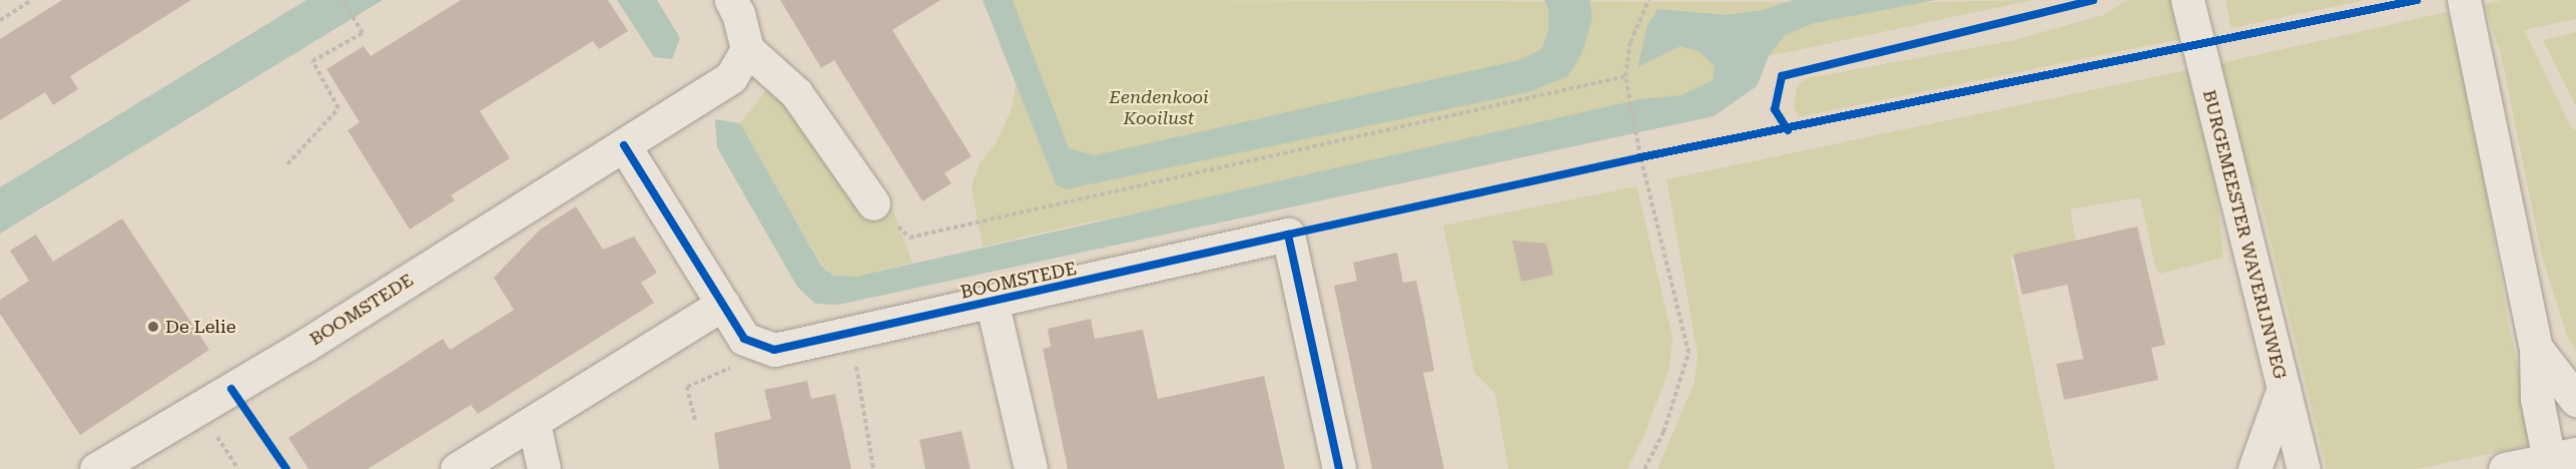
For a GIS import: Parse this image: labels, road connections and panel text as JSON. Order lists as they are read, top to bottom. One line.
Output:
{"streets":{"street":["BURGEMEESTER WAVERIJNWEG","BOOMSTEDE"]},"parks":["Eendenkooi Kooilust"],"places":["De Lelie"]}
